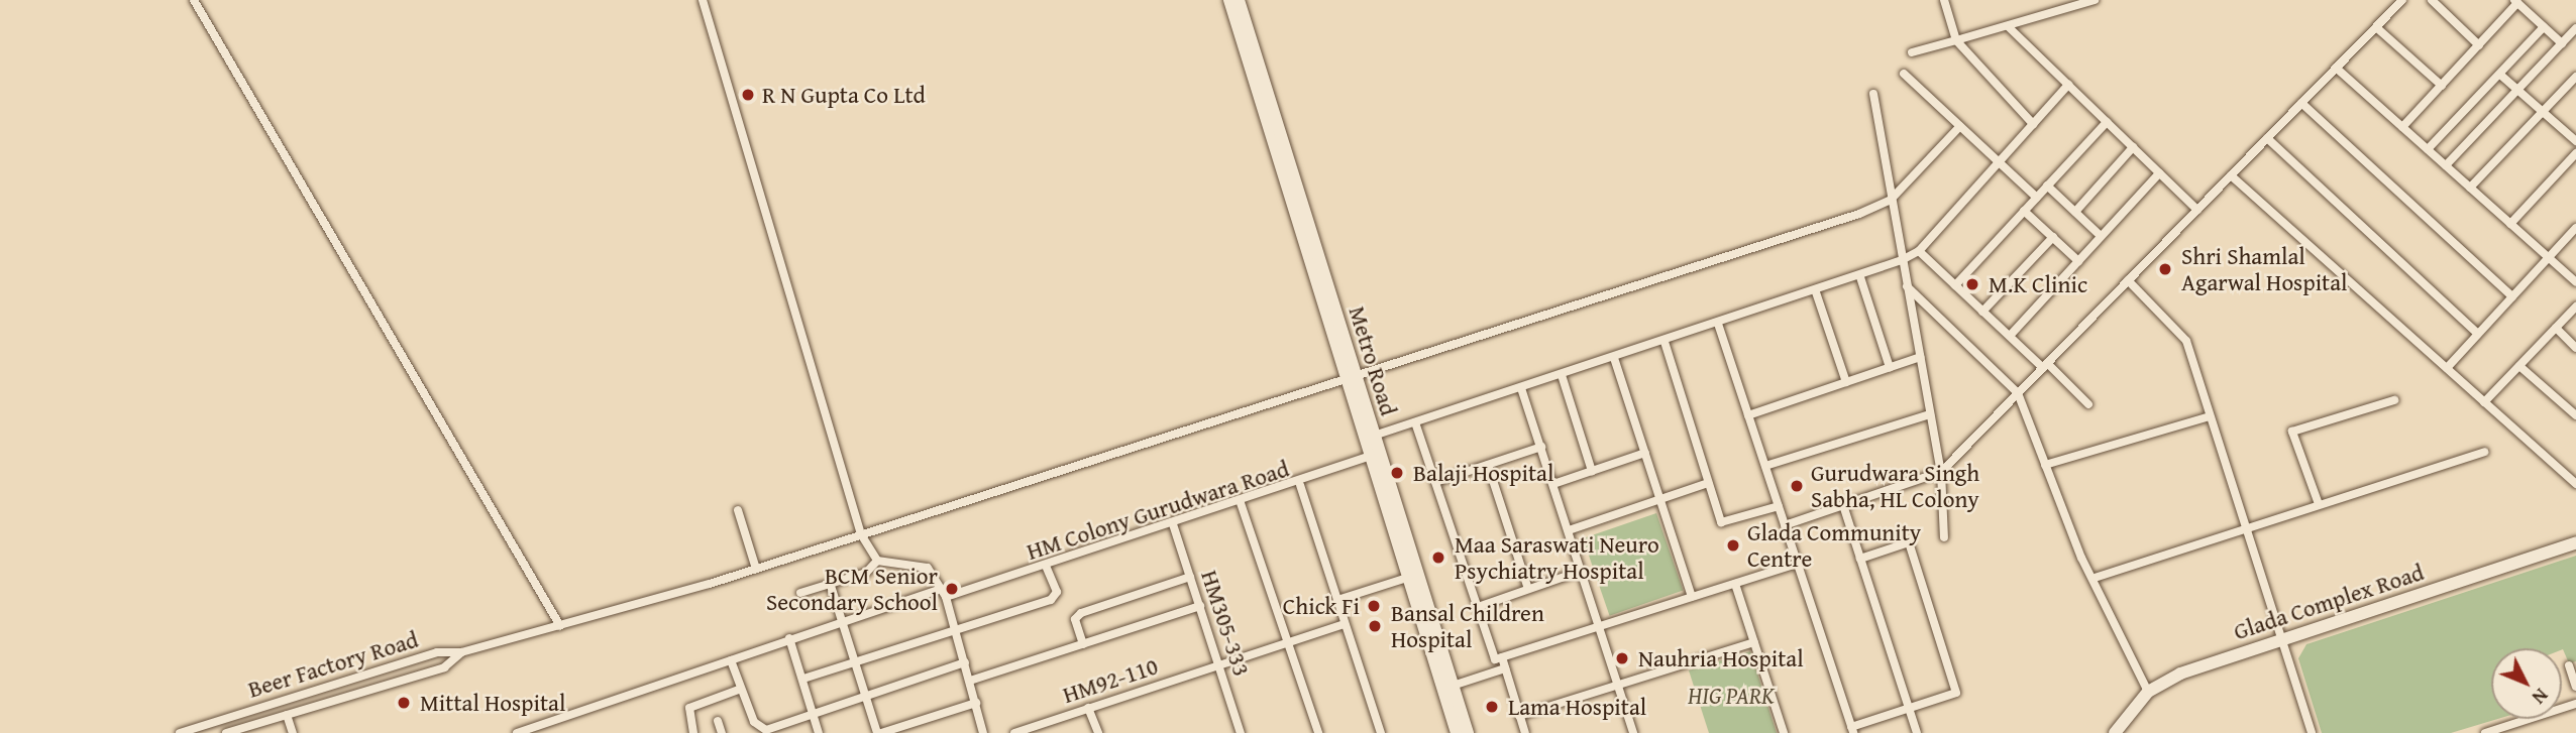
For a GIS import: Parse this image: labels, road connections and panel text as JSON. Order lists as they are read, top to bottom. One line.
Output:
{"streets":{"street":["Metro Road","HM Colony Gurudwara Road","Glada Complex Road","HM305-333","Beer Factory Road","HM92-110"]},"crossings":[["Metro Road","HM Colony Gurudwara Road"],["HM Colony Gurudwara Road","HM305-333"],["HM305-333","HM92-110"]],"parks":["HIG PARK"],"places":["R N Gupta Co Ltd","Shri Shamlal Agarwal Hospital","M.K Clinic","Balaji Hospital","Gurudwara Singh Sabha, HL Colony","Glada Community Centre","Maa Saraswati Neuro Psychiatry Hospital","BCM Senior Secondary School","Chick Fi","Bansal Children Hospital","Nauhria Hospital","Mittal Hospital","Lama Hospital"],"north":"bottom right"}
